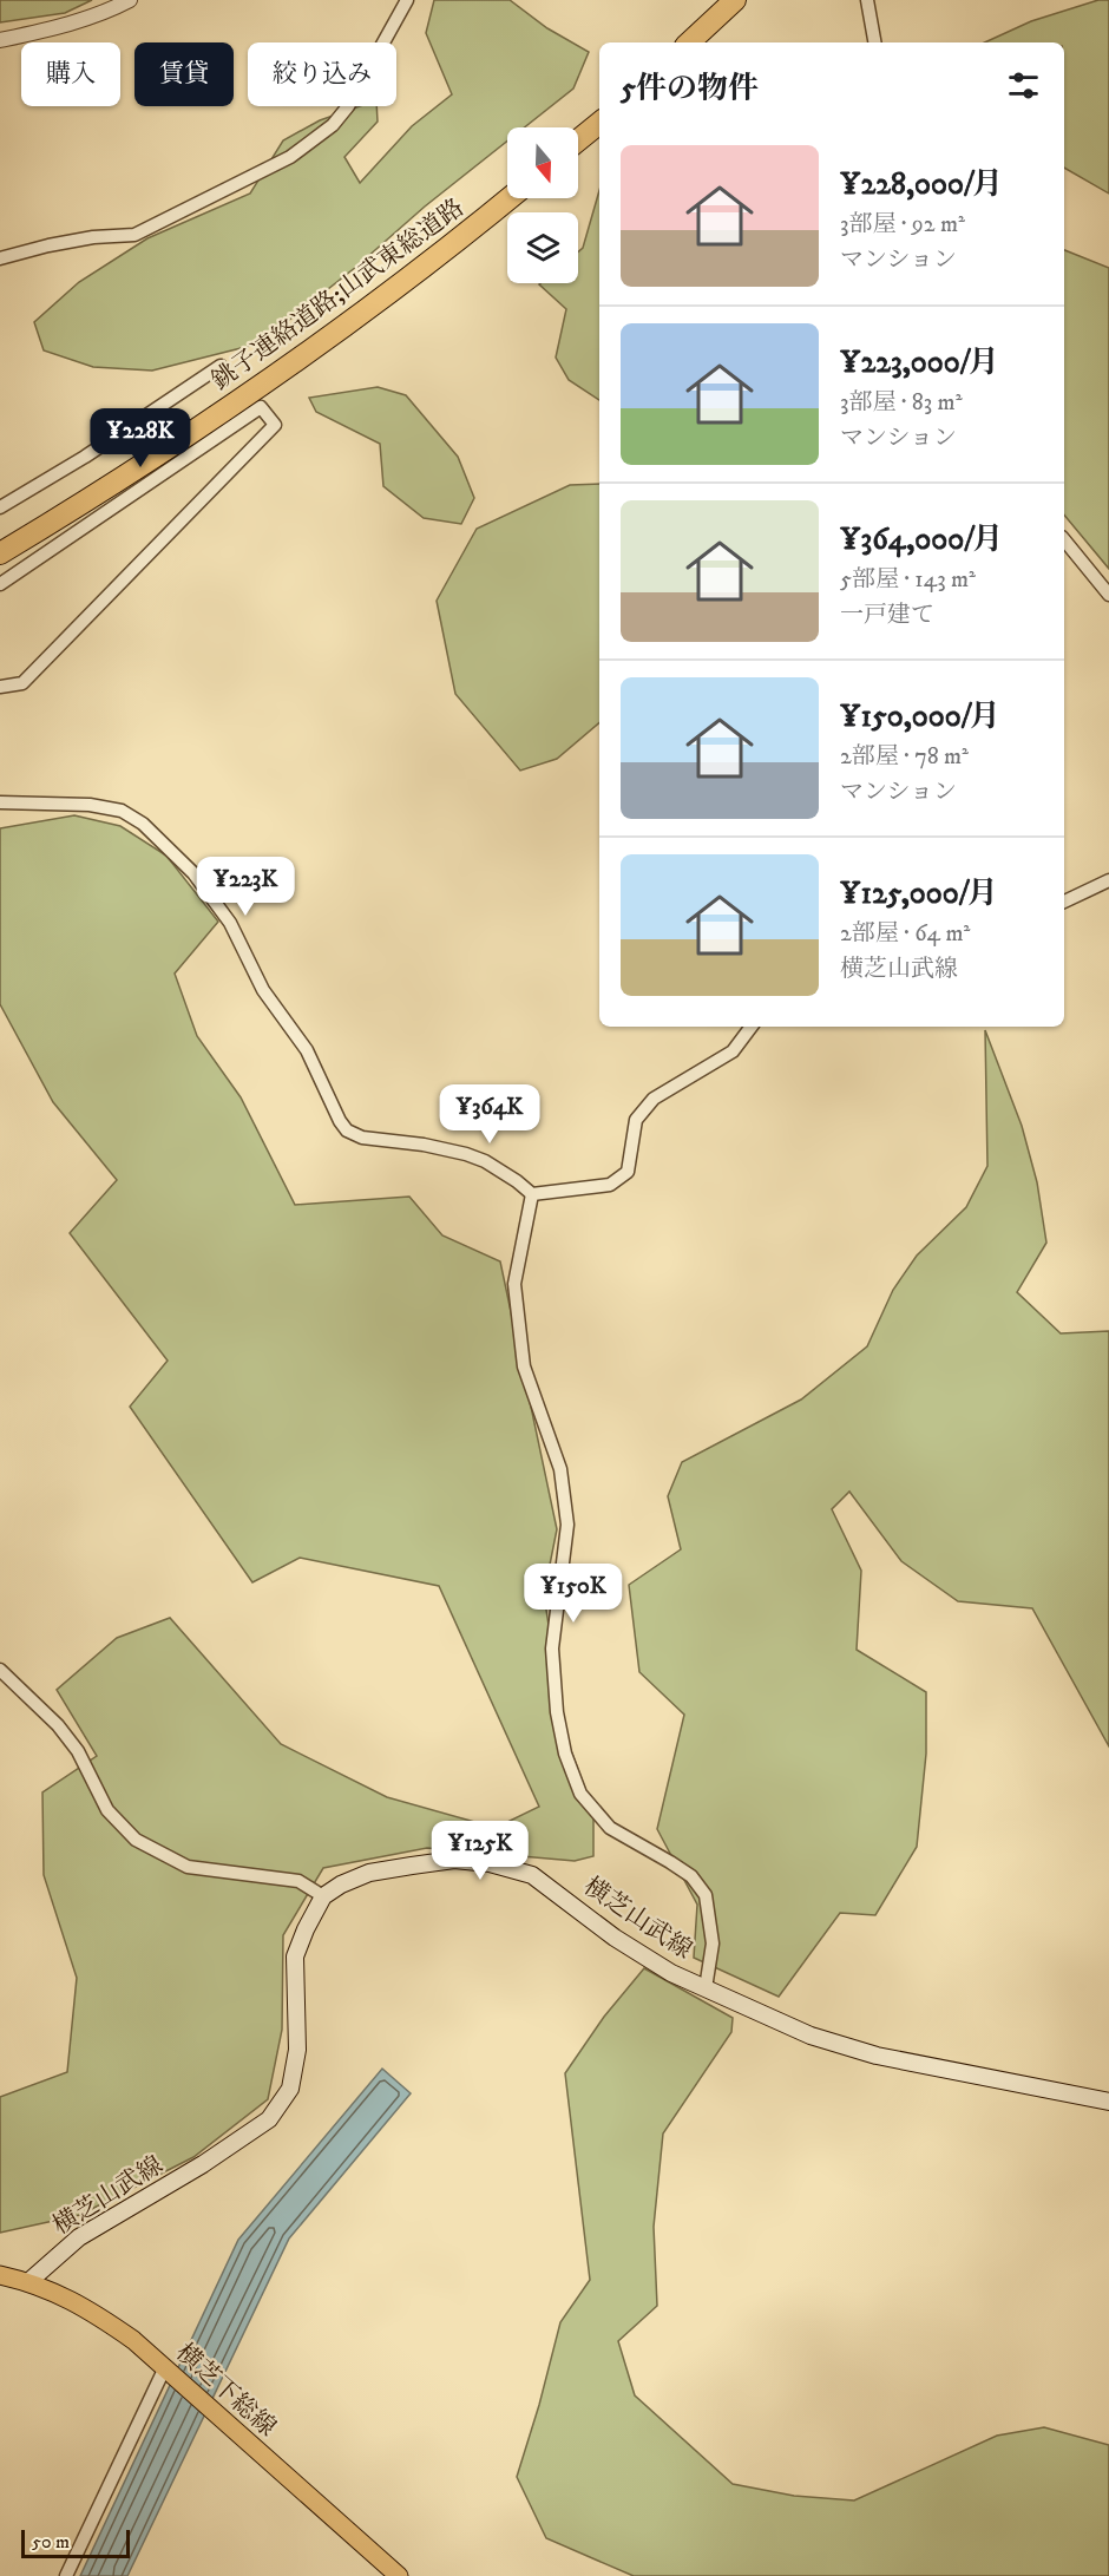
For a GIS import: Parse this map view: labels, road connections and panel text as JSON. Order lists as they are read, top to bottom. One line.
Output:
{"streets":{"highway":["銚子連絡道路;山武東総道路"],"main road":["横芝山武線","横芝下総線"]},"crossings":[["横芝山武線","横芝下総線"]],"scale_bar":"50 m","north":"bottom","page":{"chip":["購入","賃貸","絞り込み"],"heading":"5件の物件","list":[{"name":"¥228,000/月","note":"3部屋 · 92 m² · マンション"},{"name":"¥223,000/月","note":"3部屋 · 83 m² · マンション"},{"name":"¥364,000/月","note":"5部屋 · 143 m² · 一戸建て"},{"name":"¥150,000/月","note":"2部屋 · 78 m² · マンション"},{"name":"¥125,000/月","note":"2部屋 · 64 m² · 横芝山武線"}],"price":["¥228K","¥223K","¥364K","¥150K","¥125K"],"scale":"50 m"}}
